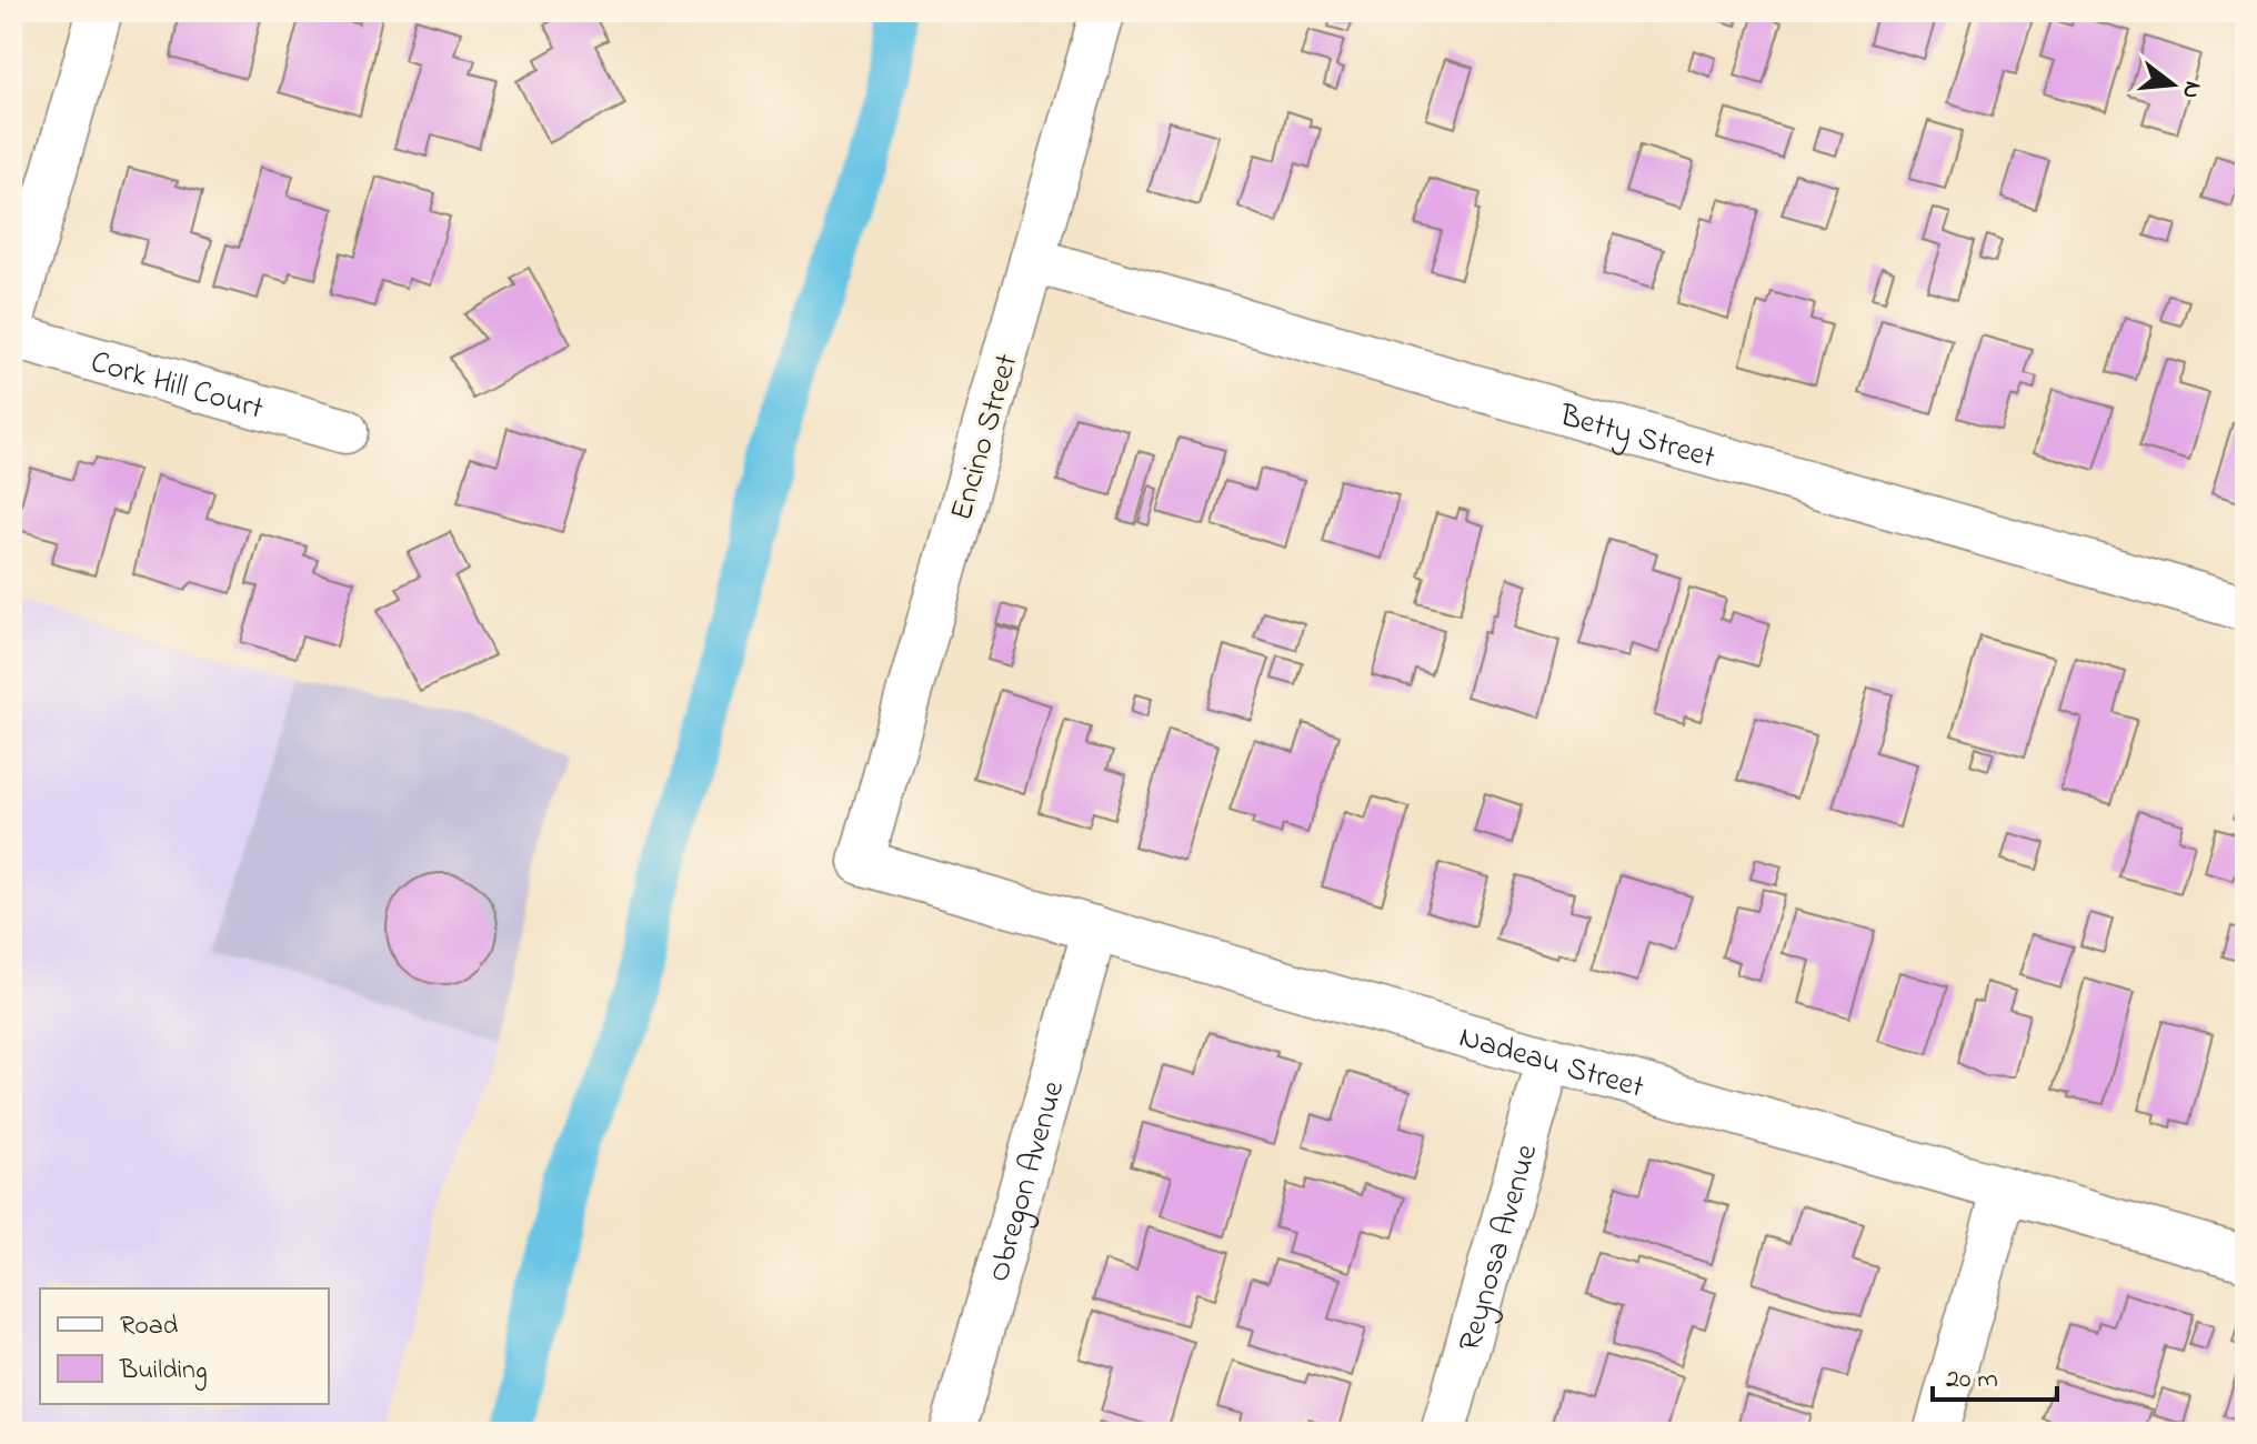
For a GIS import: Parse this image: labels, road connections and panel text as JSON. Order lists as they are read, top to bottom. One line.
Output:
{"streets":{"street":["Cork Hill Court","Betty Street","Encino Street","Nadeau Street","Obregon Avenue","Reynosa Avenue"]},"crossings":[["Betty Street","Encino Street"],["Encino Street","Nadeau Street"],["Nadeau Street","Obregon Avenue"],["Nadeau Street","Reynosa Avenue"]],"legend":["Road","Building"],"scale_bar":"20 m","north":"right"}
